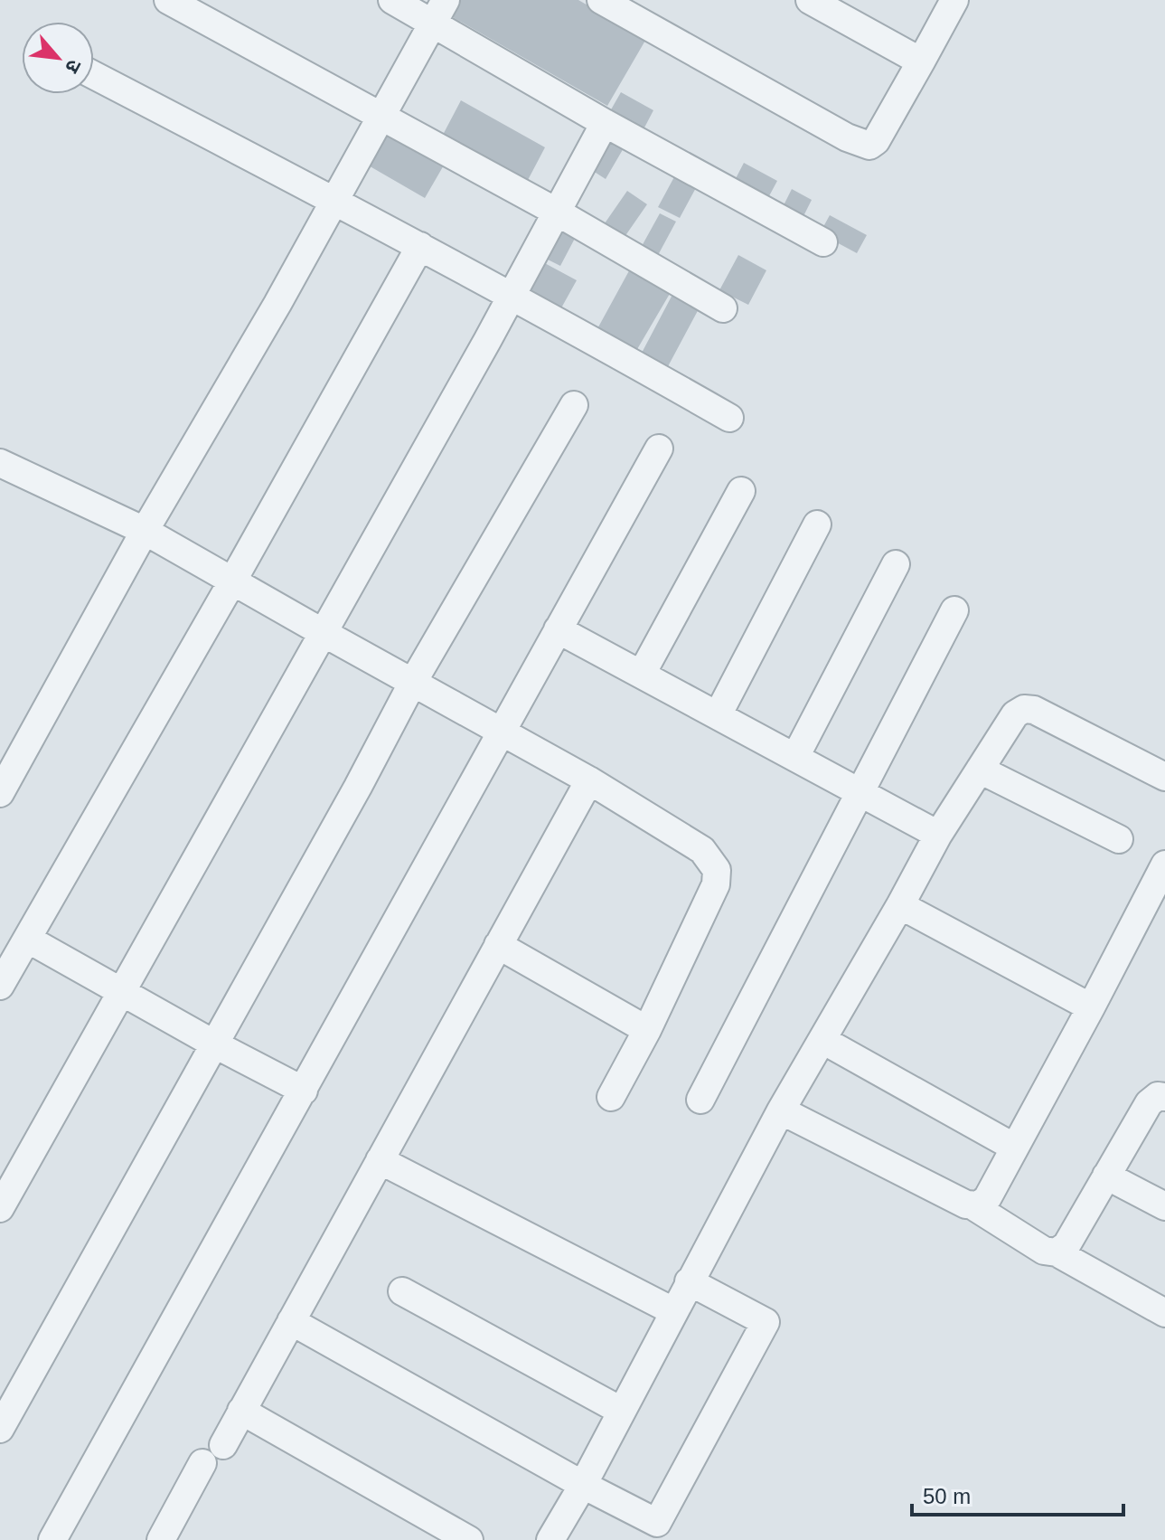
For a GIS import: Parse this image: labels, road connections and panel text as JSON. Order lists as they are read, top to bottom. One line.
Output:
{"scale_bar":"50 m","north":"bottom right"}
